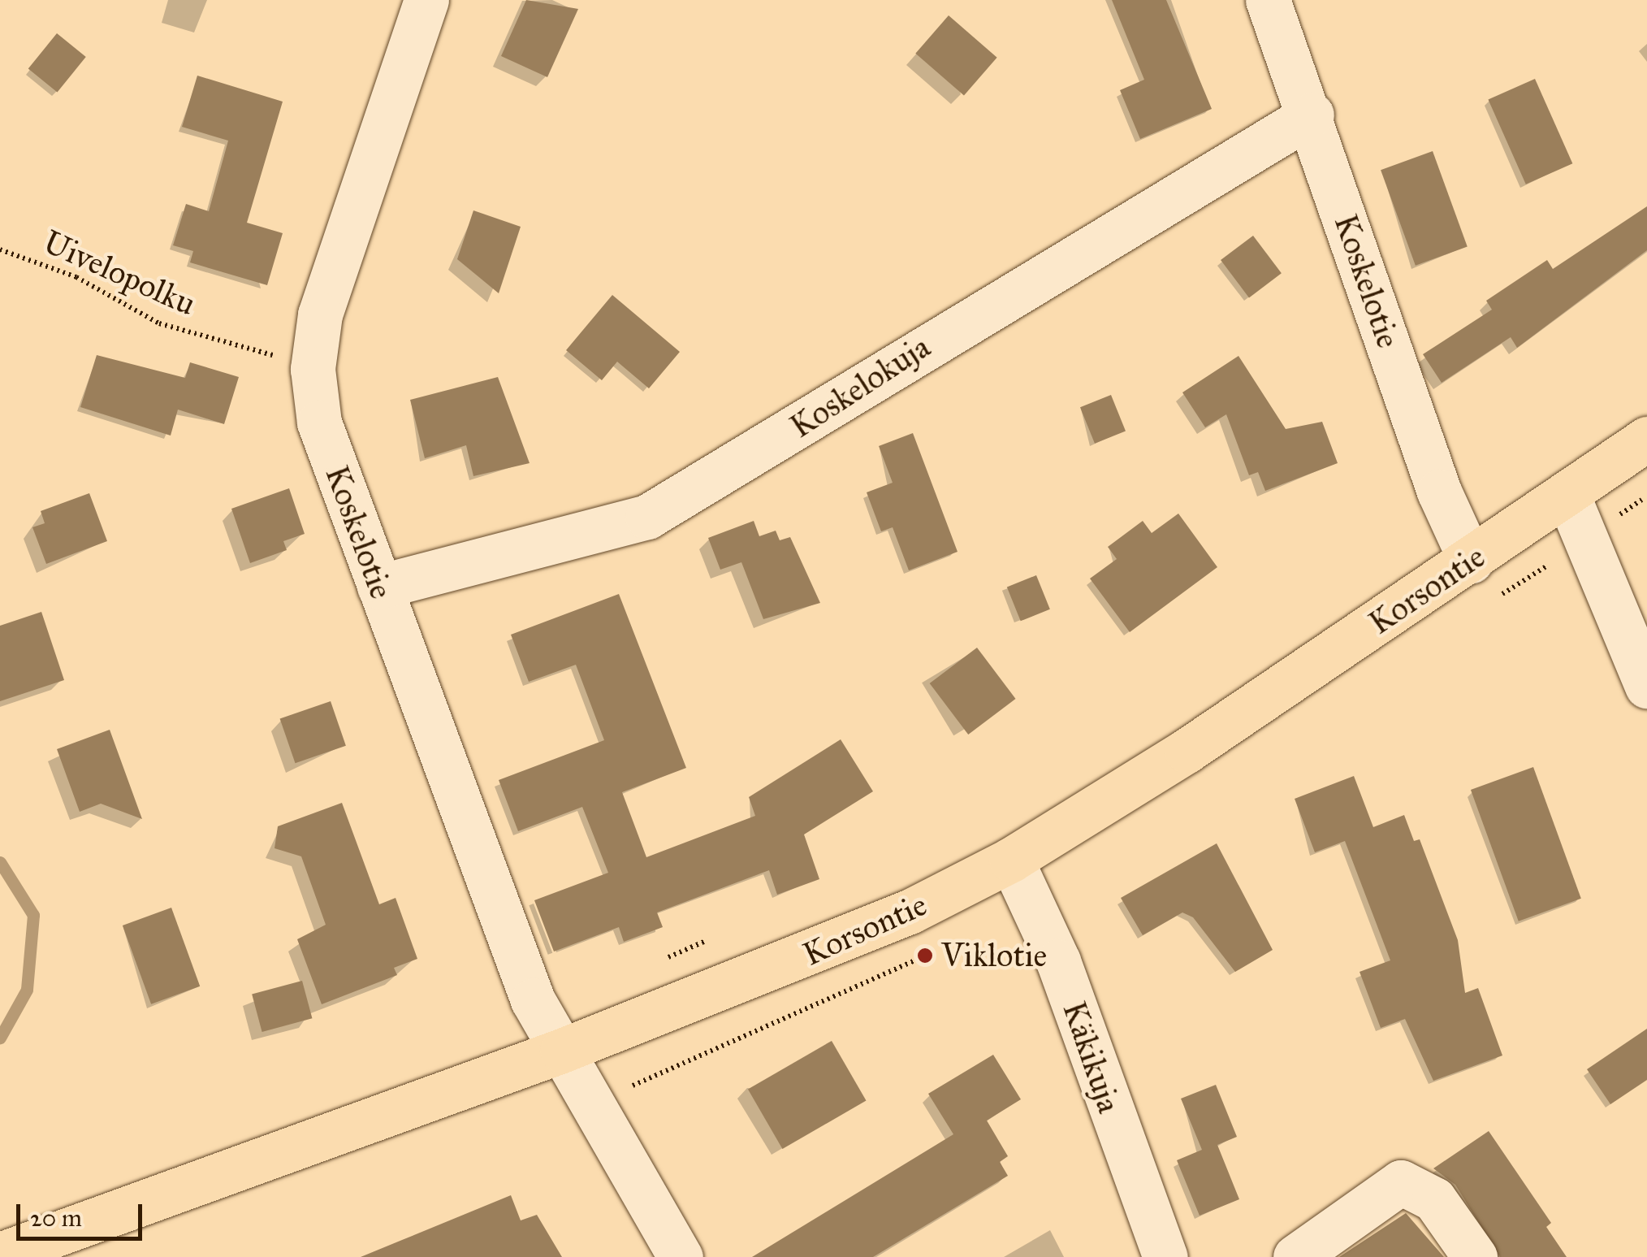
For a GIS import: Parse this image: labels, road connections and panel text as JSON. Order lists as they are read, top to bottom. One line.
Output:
{"streets":{"main road":["Korsontie"],"street":["Koskelotie","Koskelokuja","Käkikuja"],"path":["Uivelopolku"]},"crossings":[["Uivelopolku","Koskelotie"],["Koskelotie","Koskelokuja"],["Koskelotie","Korsontie"],["Korsontie","Käkikuja"]],"places":["Viklotie"],"scale_bar":"20 m"}
